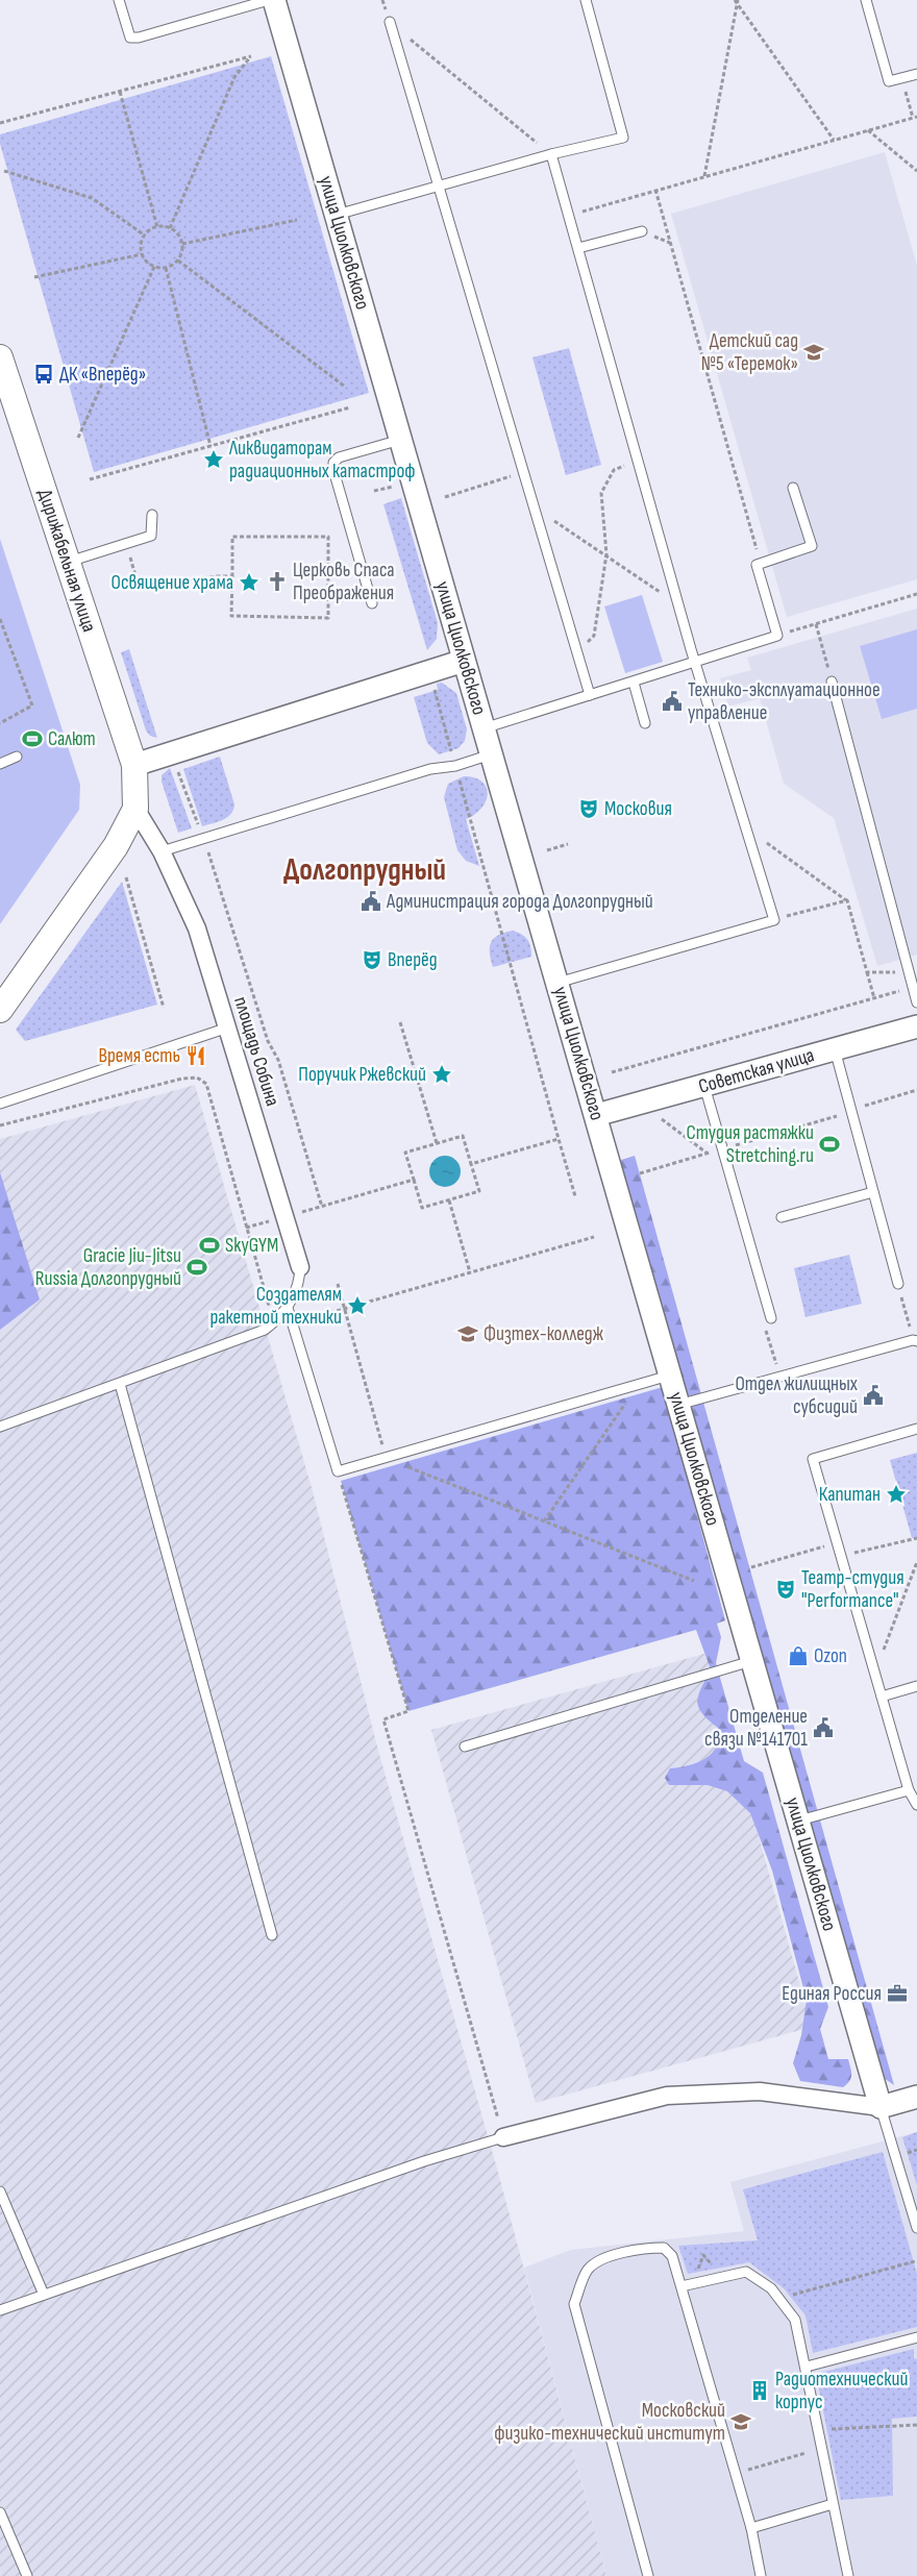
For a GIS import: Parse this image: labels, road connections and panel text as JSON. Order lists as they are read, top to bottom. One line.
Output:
{"streets":{"main road":["Дирижабельная улица"],"street":["улица Циолковского","площадь Собина","Советская улица"]},"crossings":[["улица Циолковского","Советская улица"]],"districts":["Долгопрудный"],"places":{"school or university":["Детский сад №5 «Теремок»","Физтех-колледж","Московский физико-технический институт"],"bus stop":["ДК «Вперёд»"],"place":["Ликвидаторам радиационных катастроф","Освящение храма","Поручик Ржевский","Создателям ракетной техники","Капитан"],"church":["Церковь Спаса Преображения"],"public building":["Технико-эксплуатационное управление","Администрация города Долгопрудный","Отдел жилищных субсидий","Отделение связи №141701"],"sports":["Салют","Студия растяжки Stretching.ru","SkyGYM","Gracie Jiu-Jitsu Russia Долгопрудный"],"theatre":["Московия","Вперёд","Театр-студия \"Performance\""],"restaurant":["Время есть"],"shop":["Ozon"],"office":["Единая Россия"],"building":["Радиотехнический корпус"]}}
